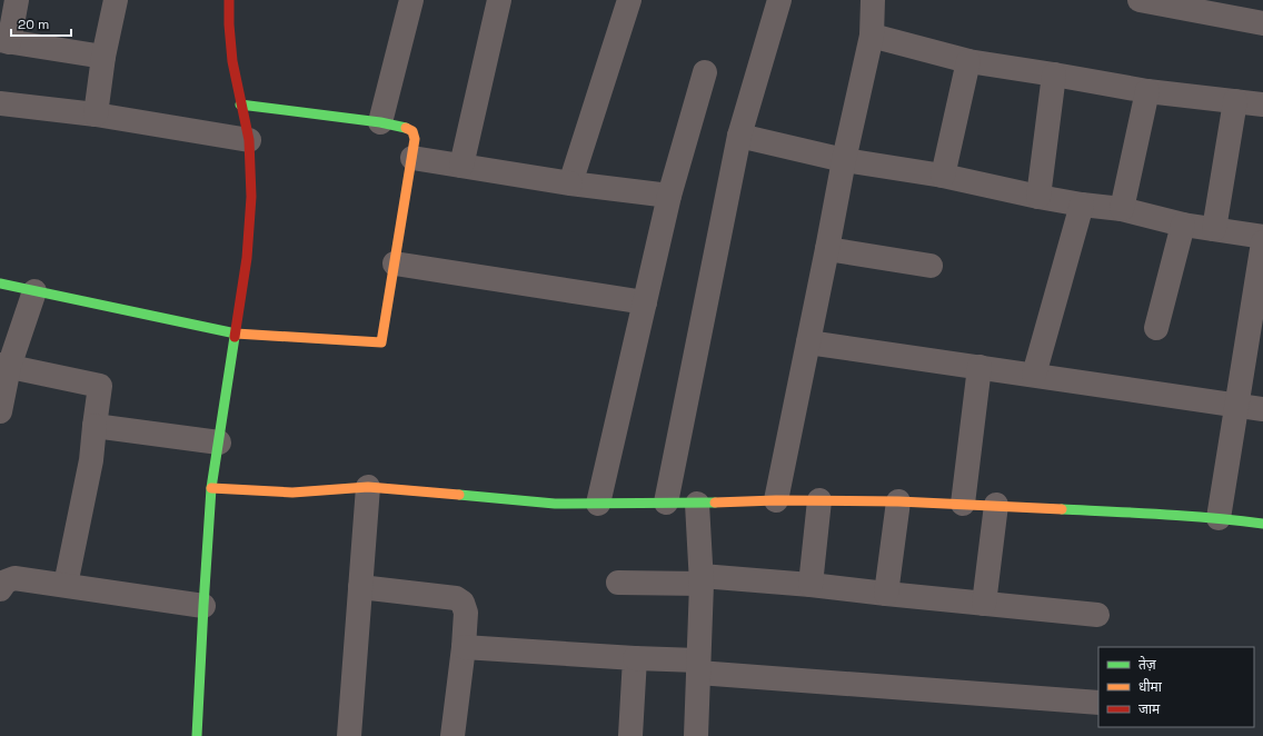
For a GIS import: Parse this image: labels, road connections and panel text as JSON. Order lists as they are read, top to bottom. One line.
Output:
{"legend":["तेज़","धीमा","जाम"],"scale_bar":"20 m"}
